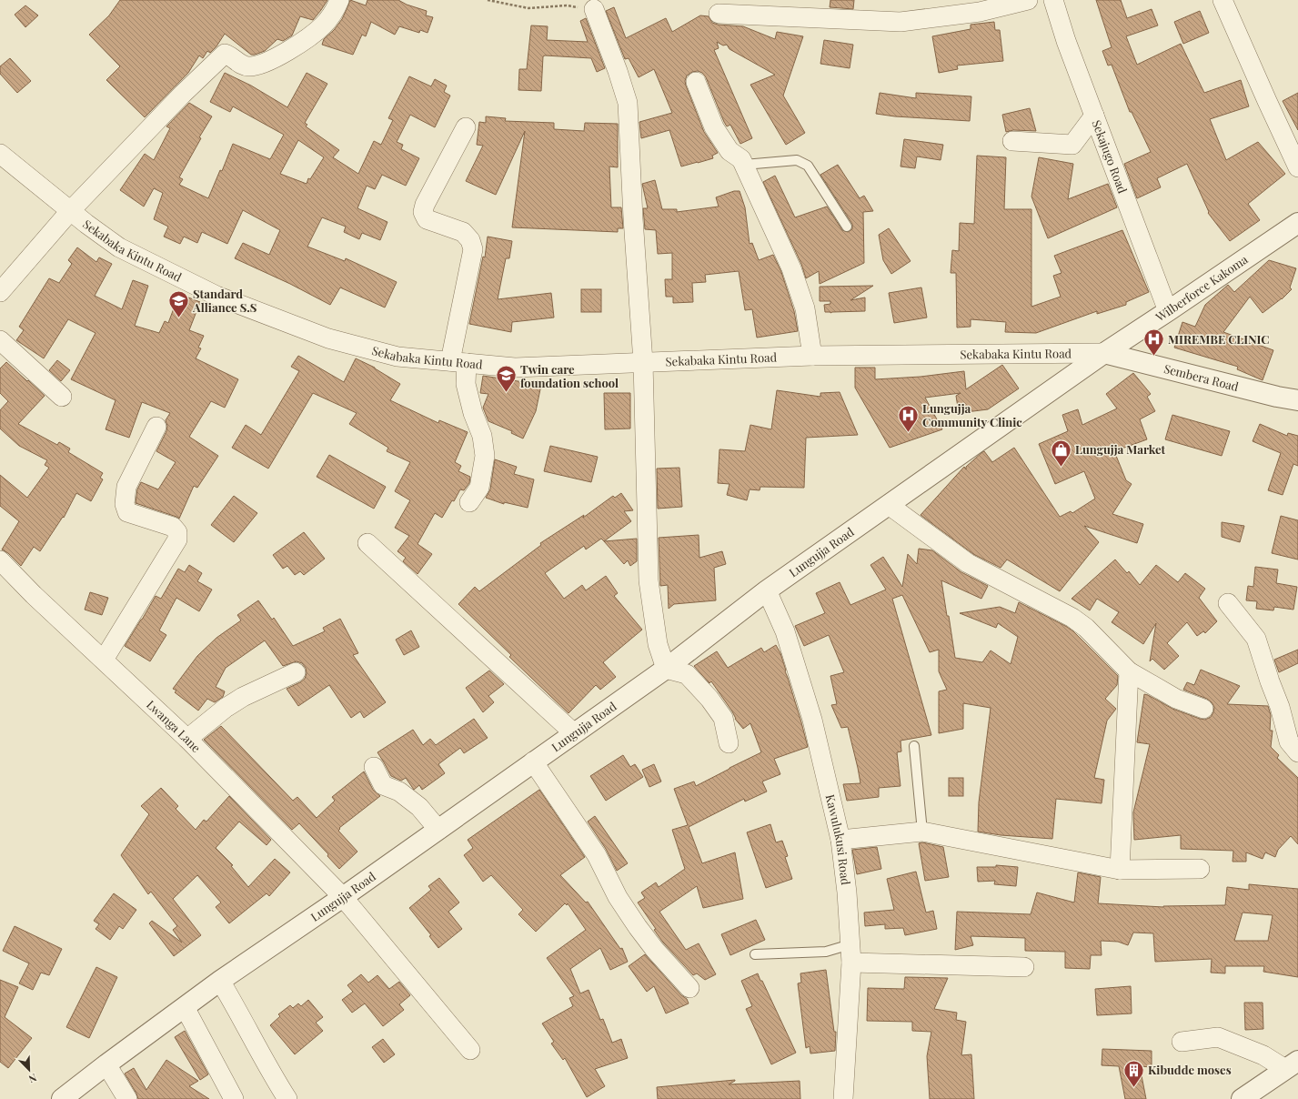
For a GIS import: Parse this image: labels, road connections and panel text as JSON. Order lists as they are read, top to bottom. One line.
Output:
{"streets":{"street":["Sekajugo Road","Sekabaka Kintu Road","Wilberforce Kakoma","Sembera Road","Lungujja Road","Lwanga Lane","Kawulukusi Road"]},"crossings":[["Sekajugo Road","Wilberforce Kakoma"],["Sekabaka Kintu Road","Wilberforce Kakoma"],["Sekabaka Kintu Road","Sembera Road"],["Sekabaka Kintu Road","Lungujja Road"],["Wilberforce Kakoma","Sembera Road"],["Wilberforce Kakoma","Lungujja Road"],["Sembera Road","Lungujja Road"],["Lungujja Road","Lwanga Lane"],["Lungujja Road","Kawulukusi Road"]],"places":{"school or university":["Standard Alliance S.S","Twin care foundation school"],"hospital":["MIREMBE CLINIC","Lungujja Community Clinic"],"shop":["Lungujja Market"],"building":["Kibudde moses"]},"north":"bottom right"}
